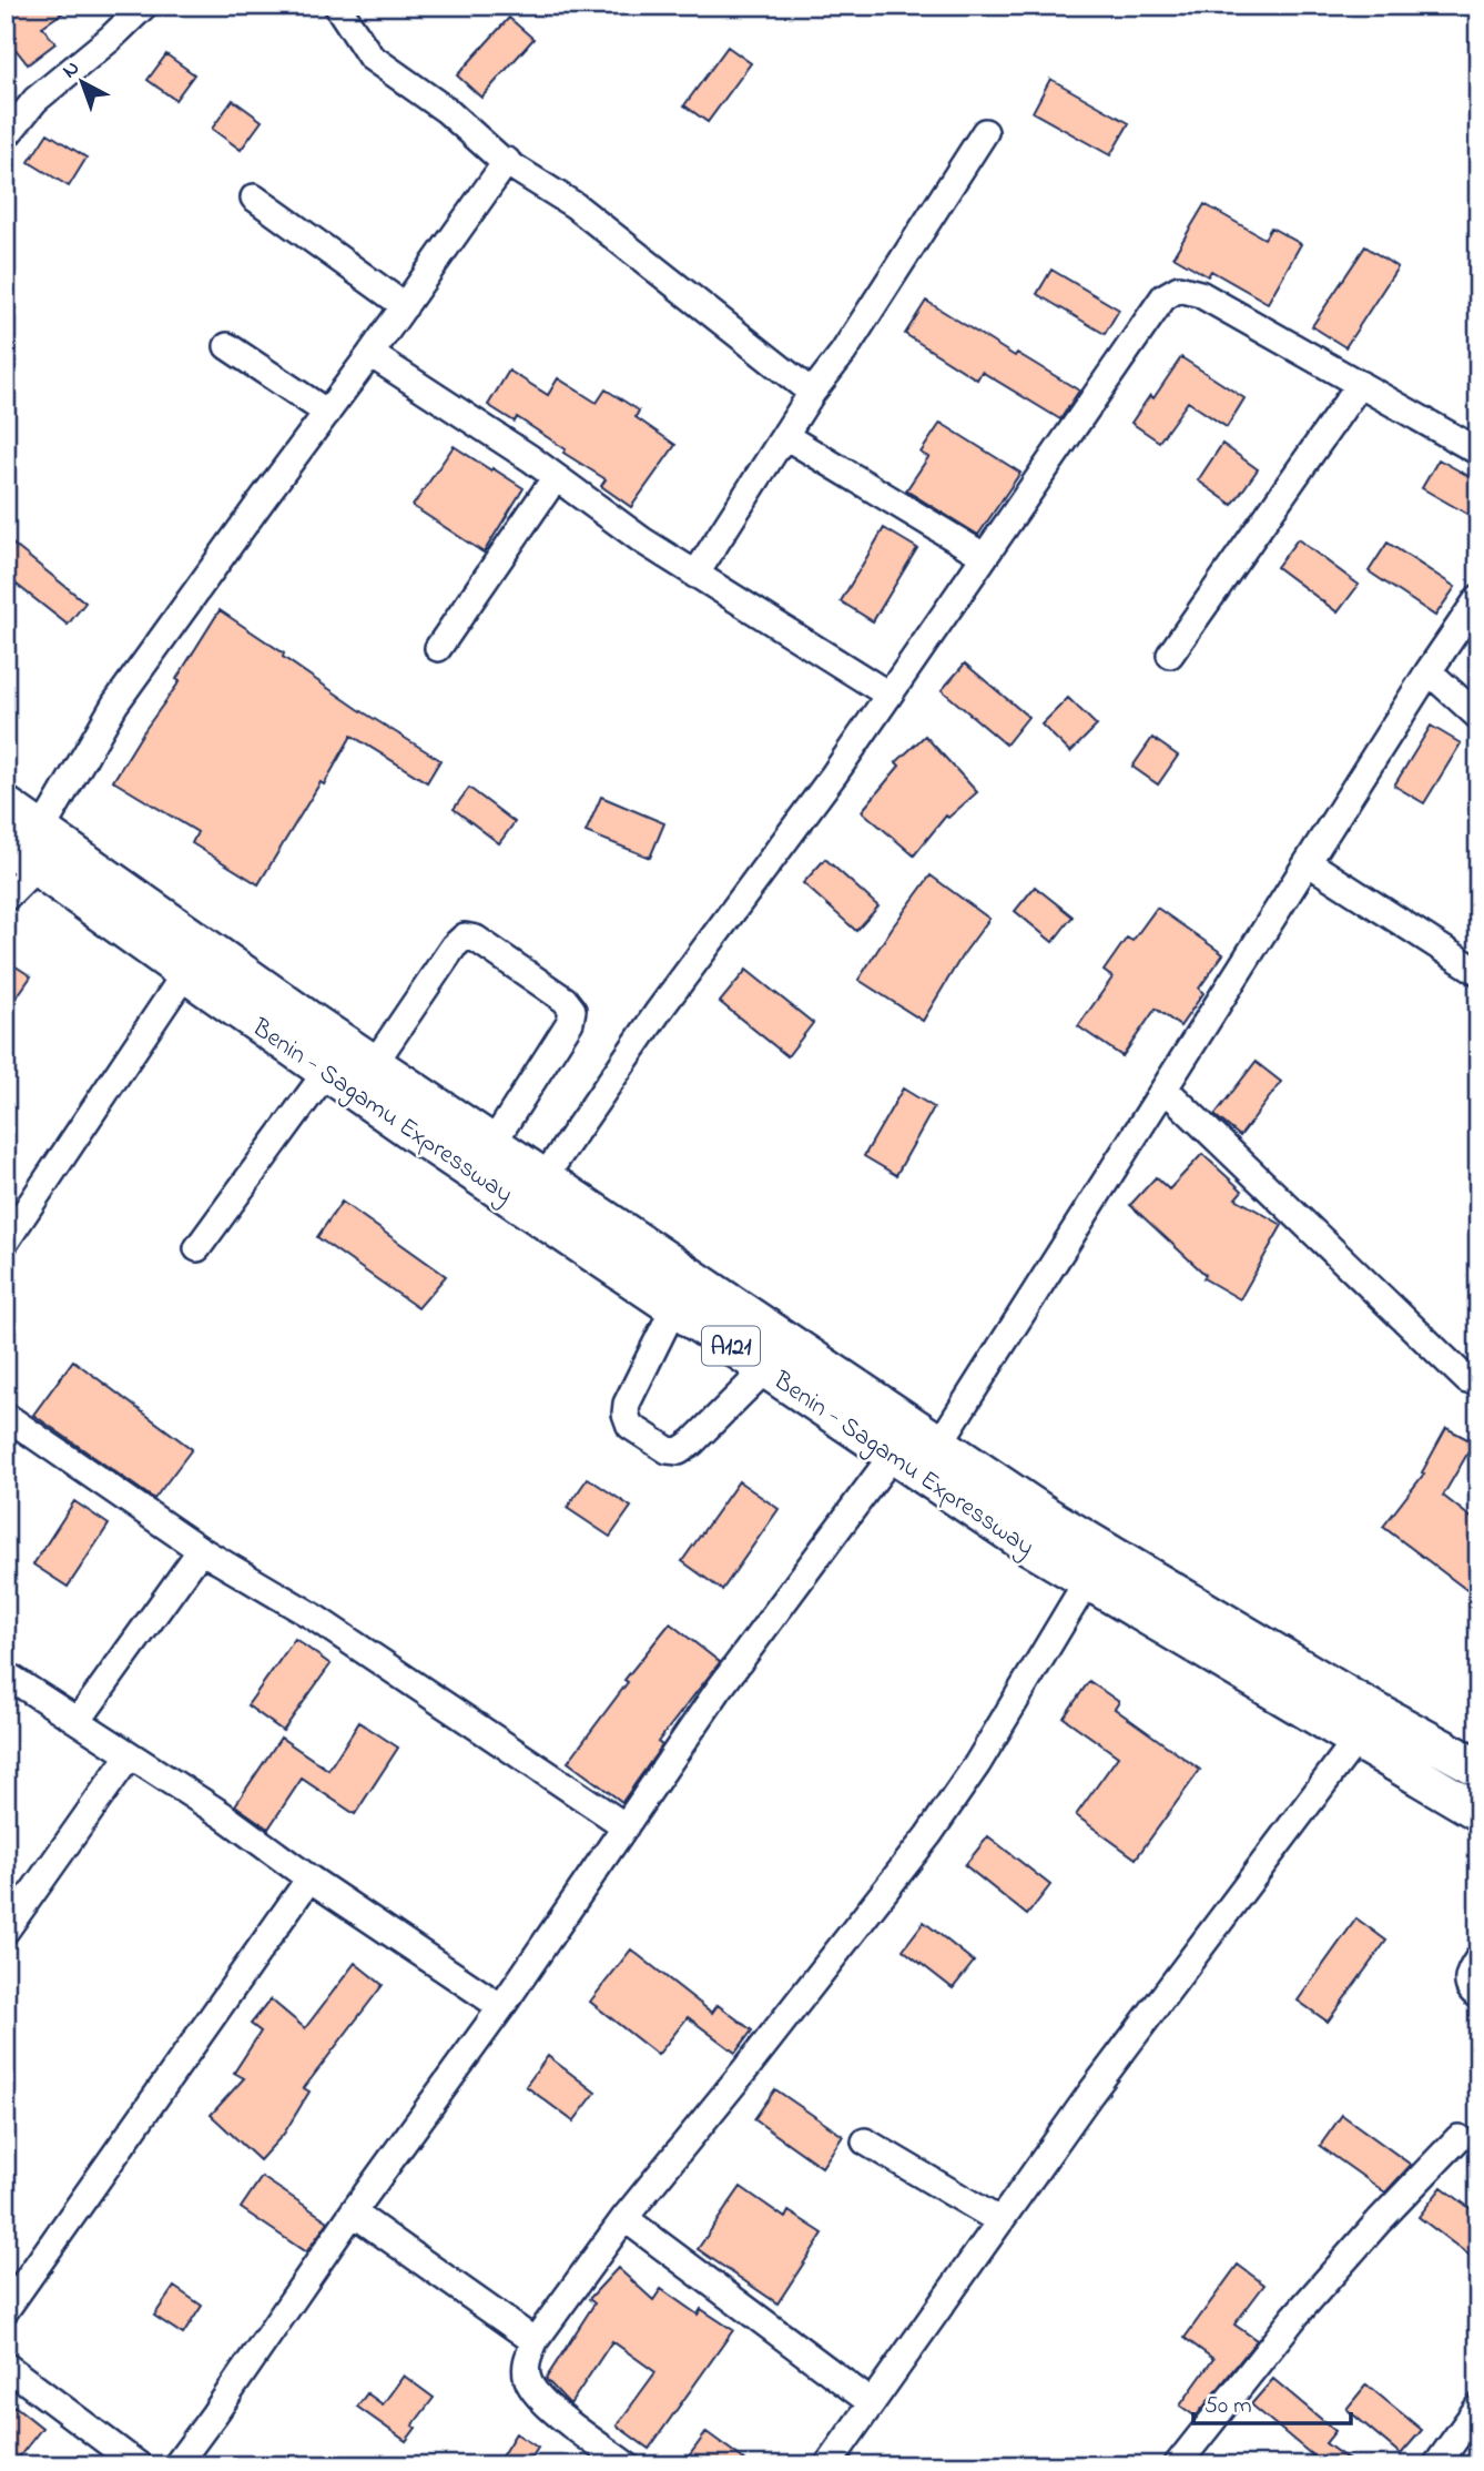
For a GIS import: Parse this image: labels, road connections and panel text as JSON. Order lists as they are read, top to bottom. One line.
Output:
{"streets":{"highway":["Benin - Sagamu Expressway","A121"]},"crossings":[["Benin - Sagamu Expressway","A121"]],"scale_bar":"50 m","north":"top left"}
